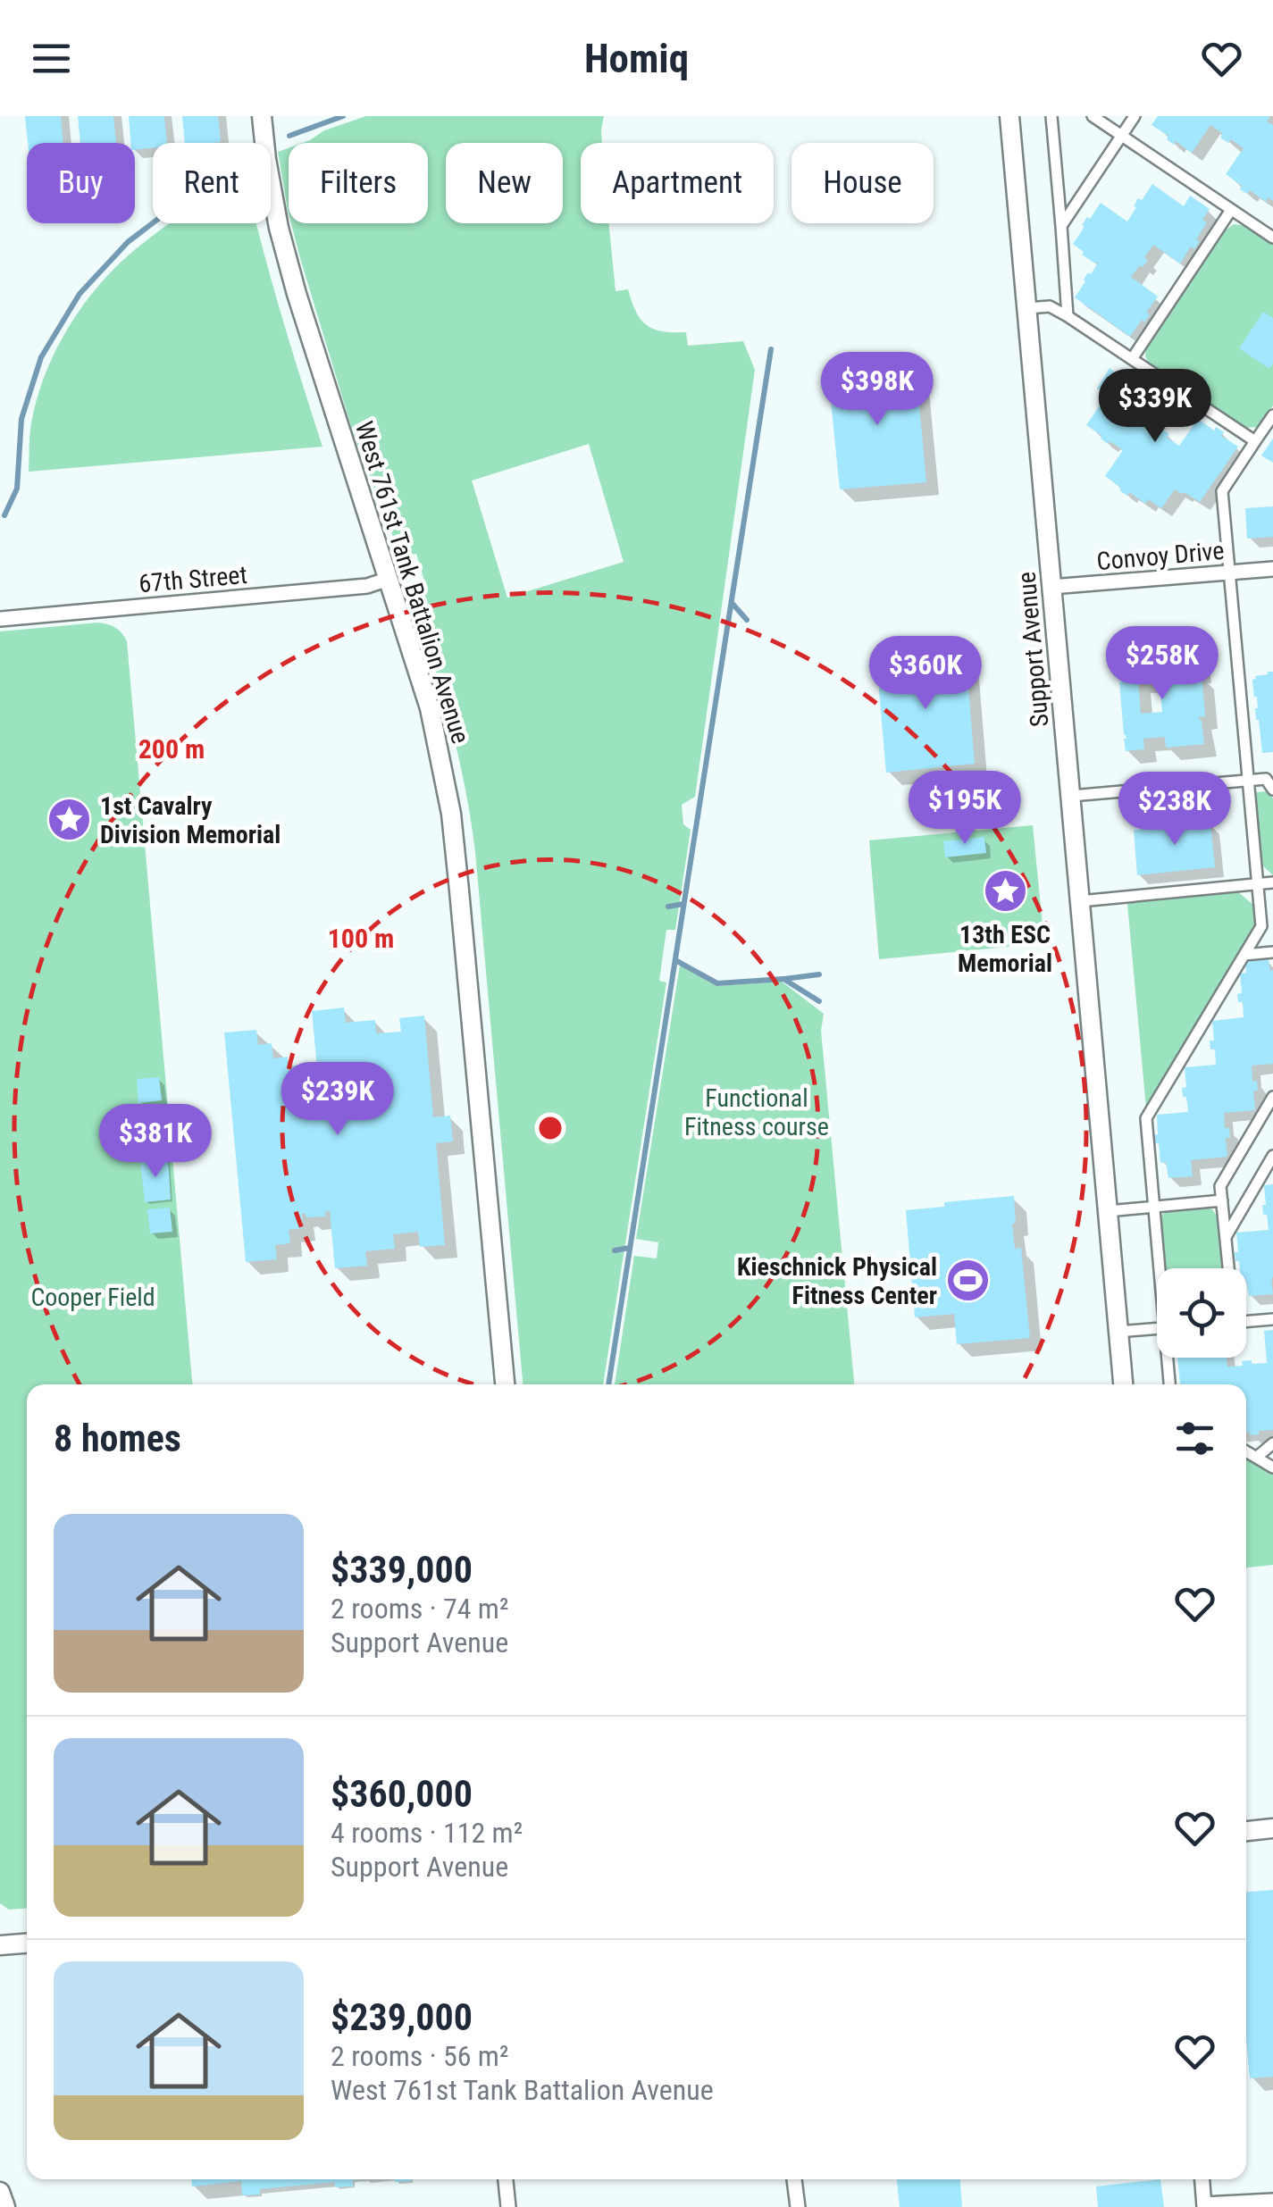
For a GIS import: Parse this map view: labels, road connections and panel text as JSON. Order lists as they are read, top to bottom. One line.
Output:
{"streets":{"street":["Convoy Drive","67th Street","West 761st Tank Battalion Avenue","Support Avenue"]},"crossings":[["Convoy Drive","Support Avenue"],["67th Street","West 761st Tank Battalion Avenue"]],"parks":["Functional Fitness course","Cooper Field"],"places":{"place":["1st Cavalry Division Memorial","13th ESC Memorial"],"sports":["Kieschnick Physical Fitness Center"]},"page":{"header":"Homiq","chip":["Buy","Rent","Filters","New","Apartment","House"],"price":["$398K","$339K","$258K","$360K","$195K","$238K","$239K","$381K"],"heading":"8 homes","list":[{"name":"$339,000","note":"2 rooms · 74 m² · Support Avenue"},{"name":"$360,000","note":"4 rooms · 112 m² · Support Avenue"},{"name":"$239,000","note":"2 rooms · 56 m² · West 761st Tank Battalion Avenue"}]},"rings":["200 m","100 m"]}
